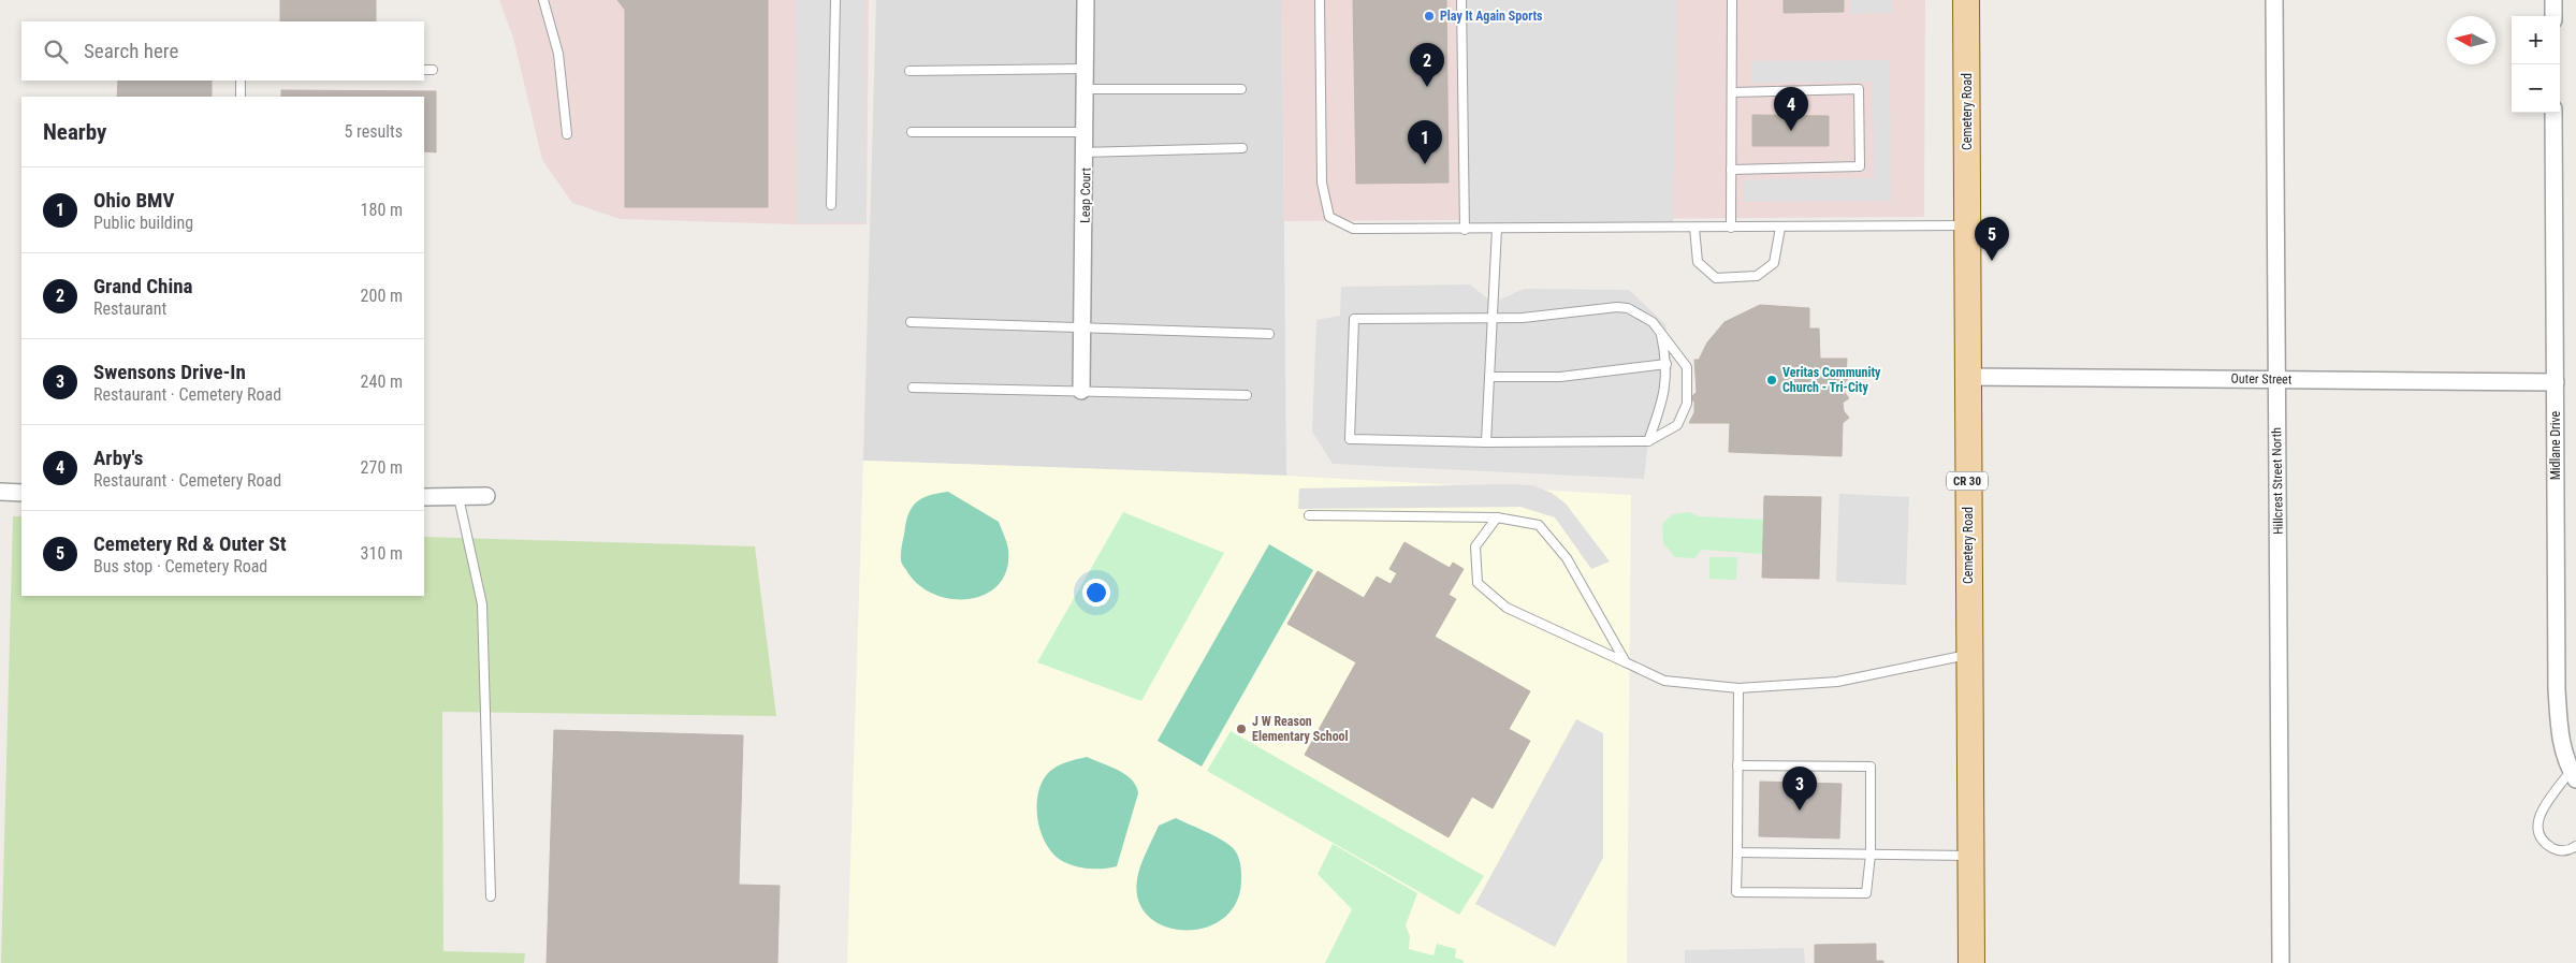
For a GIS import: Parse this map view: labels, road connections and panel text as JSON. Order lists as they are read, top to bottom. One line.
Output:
{"streets":{"main road":["Cemetery Road","CR 30"],"street":["Leap Court","Outer Street","Midlane Drive","Hillcrest Street North"]},"crossings":[["Cemetery Road","Outer Street"],["Outer Street","Midlane Drive"],["Outer Street","Hillcrest Street North"]],"places":["Play It Again Sports","Veritas Community Church - Tri-City","J W Reason Elementary School"],"north":"left","page":{"map_buttons":["+","−"],"search":"Search here","pins":["2","4","1","5","3"],"heading":["Nearby","5 results"],"list":[{"mark":"1","name":"Ohio BMV","note":"Public building","value":"180 m"},{"mark":"2","name":"Grand China","note":"Restaurant","value":"200 m"},{"mark":"3","name":"Swensons Drive-In","note":"Restaurant · Cemetery Road","value":"240 m"},{"mark":"4","name":"Arby's","note":"Restaurant · Cemetery Road","value":"270 m"},{"mark":"5","name":"Cemetery Rd & Outer St","note":"Bus stop · Cemetery Road","value":"310 m"}]}}
